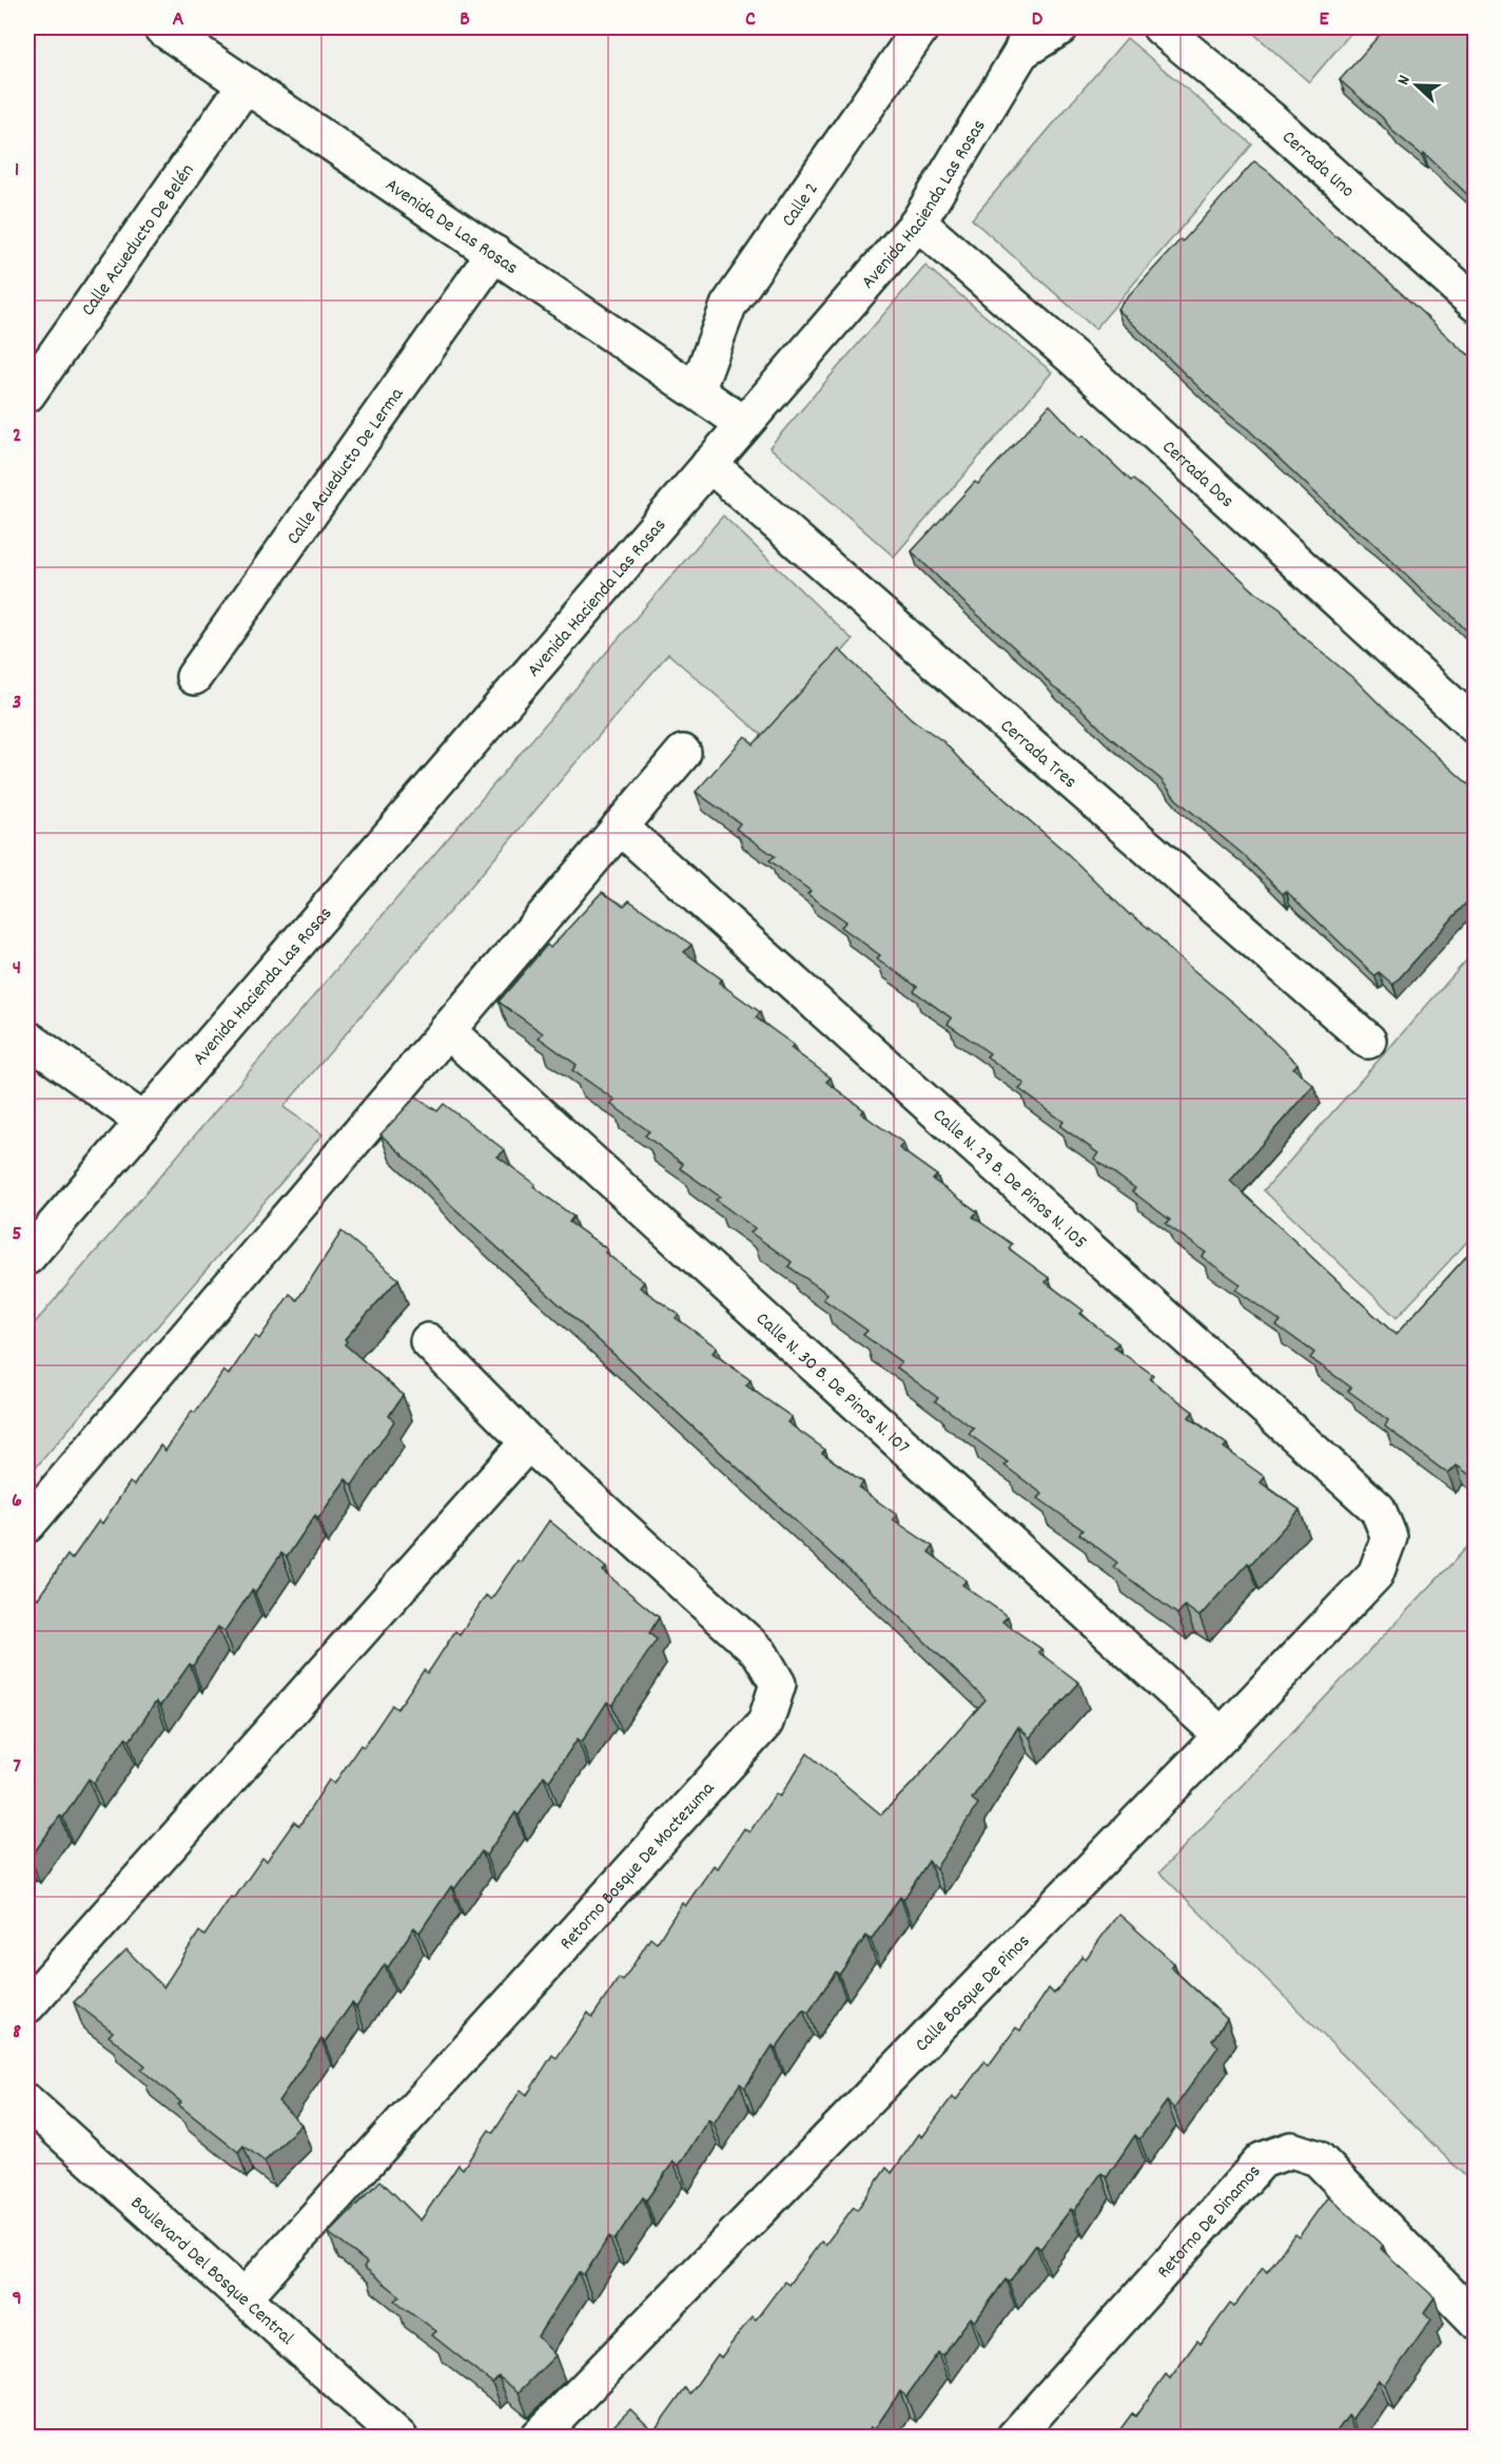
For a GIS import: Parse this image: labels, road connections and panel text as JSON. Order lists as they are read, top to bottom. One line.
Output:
{"streets":{"street":["Cerrada Uno","Avenida Hacienda Las Rosas","Calle 2","Avenida De Las Rosas","Calle Acueducto De Belén","Calle Acueducto De Lerma","Cerrada Dos","Cerrada Tres","Calle N. 29 B. De Pinos N. 105","Calle N. 30 B. De Pinos N. 107","Retorno Bosque De Moctezuma","Calle Bosque De Pinos","Retorno De Dinamos","Boulevard Del Bosque Central"]},"crossings":[["Avenida Hacienda Las Rosas","Avenida De Las Rosas"],["Avenida Hacienda Las Rosas","Cerrada Dos"],["Avenida Hacienda Las Rosas","Cerrada Tres"],["Calle 2","Avenida De Las Rosas"],["Avenida De Las Rosas","Calle Acueducto De Belén"],["Avenida De Las Rosas","Calle Acueducto De Lerma"],["Calle N. 29 B. De Pinos N. 105","Calle Bosque De Pinos"],["Calle N. 30 B. De Pinos N. 107","Calle Bosque De Pinos"],["Retorno Bosque De Moctezuma","Boulevard Del Bosque Central"]],"north":"left","grid":{"columns":["A","B","C","D","E"],"rows":["1","2","3","4","5","6","7","8","9"]}}
